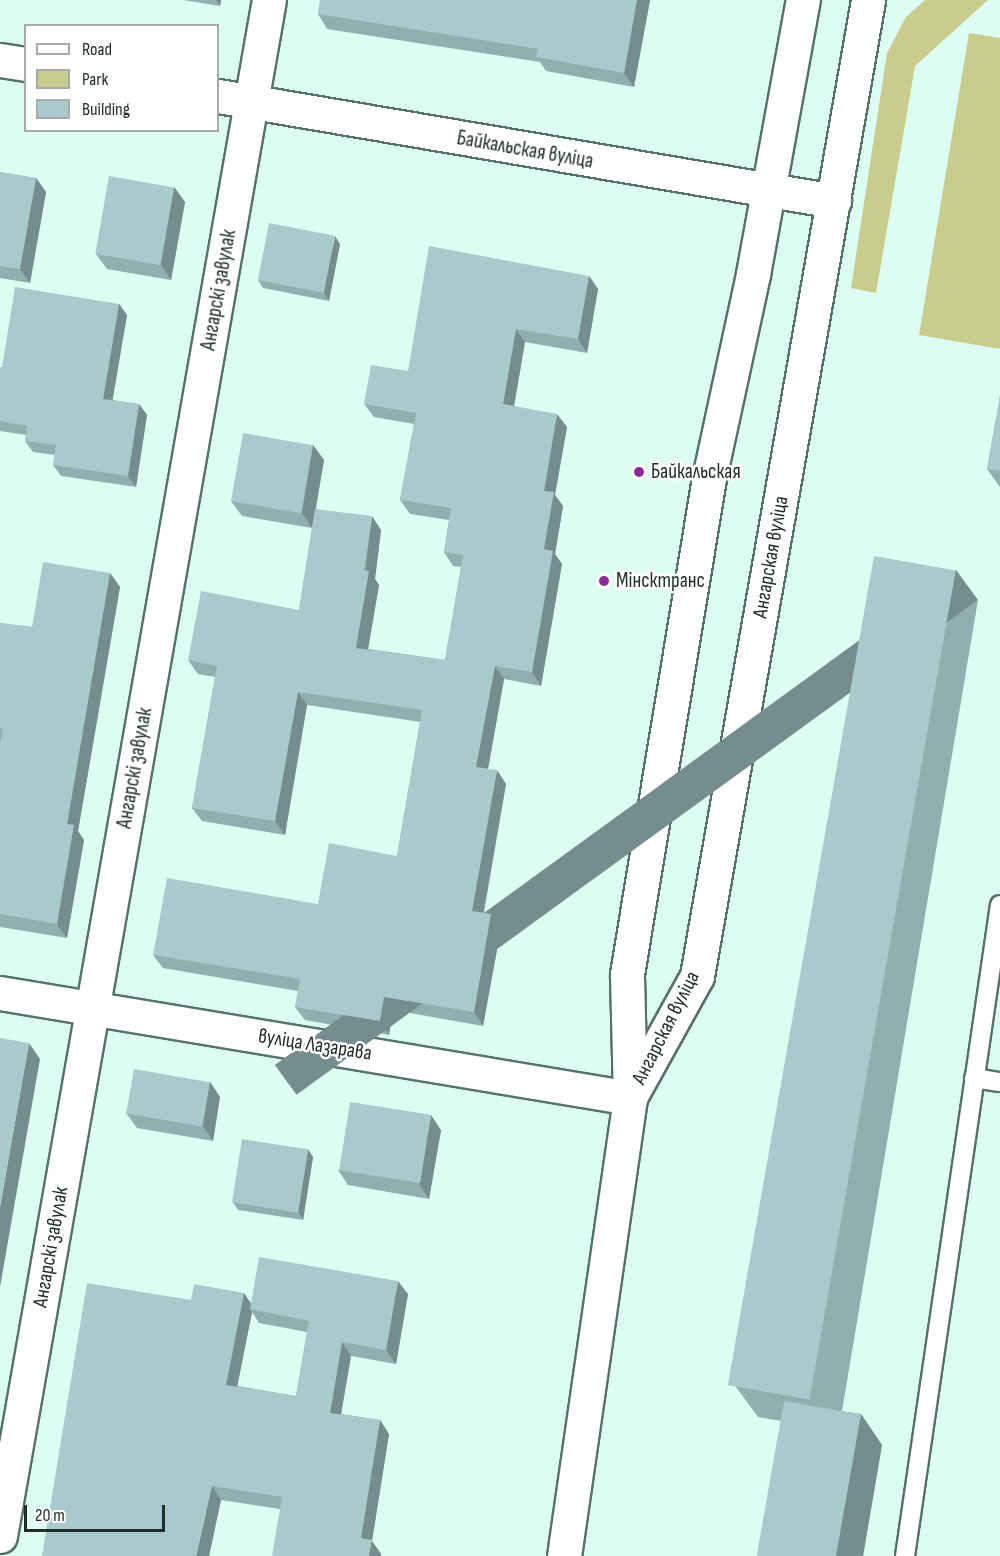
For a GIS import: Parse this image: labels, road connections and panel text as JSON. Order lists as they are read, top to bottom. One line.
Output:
{"streets":{"main road":["Байкальская вуліца","Ангарскі завулак","Ангарская вуліца","вуліца Лазарава"]},"crossings":[["Байкальская вуліца","Ангарскі завулак"],["Байкальская вуліца","Ангарская вуліца"],["Ангарскі завулак","вуліца Лазарава"],["Ангарская вуліца","вуліца Лазарава"]],"places":["Байкальская","Мінсктранс"],"legend":["Road","Park","Building"],"scale_bar":"20 m"}
